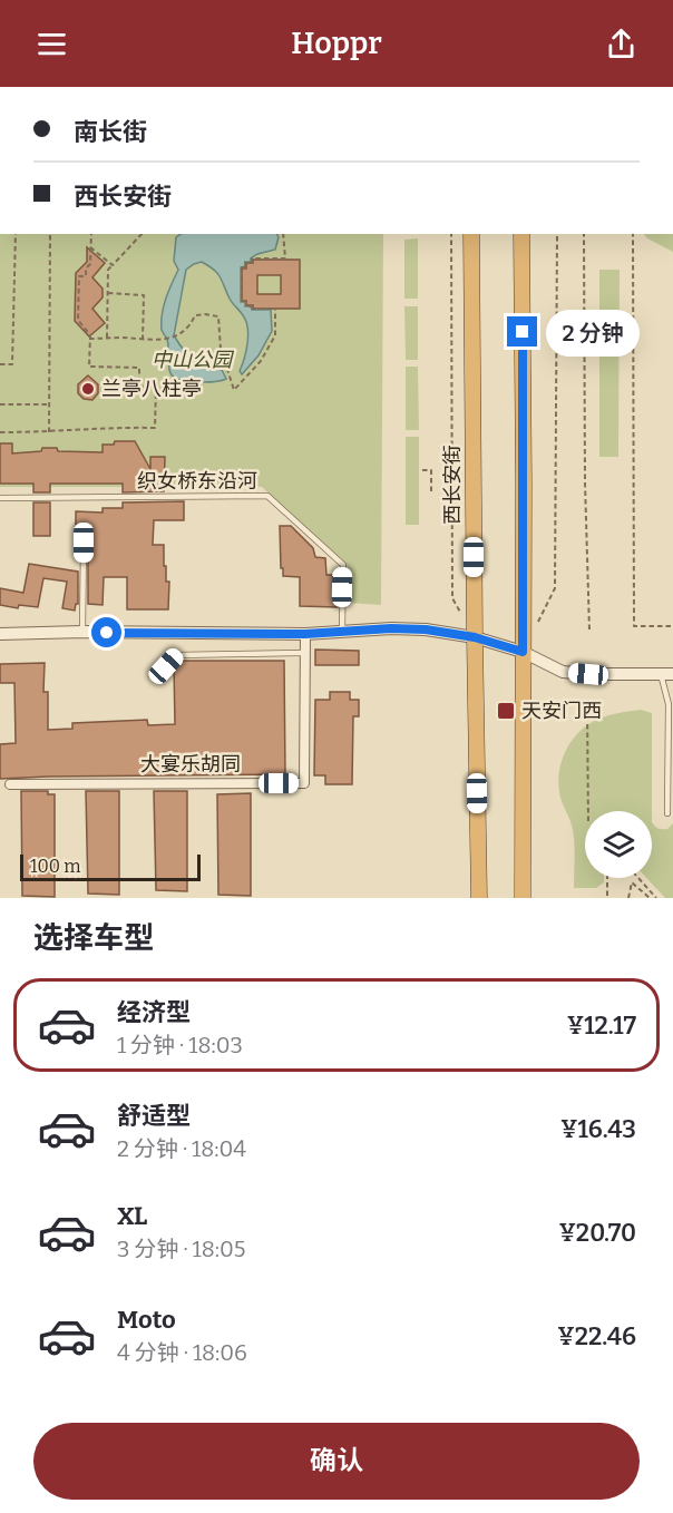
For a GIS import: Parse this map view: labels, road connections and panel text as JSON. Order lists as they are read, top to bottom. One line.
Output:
{"streets":{"highway":["西长安街"],"street":["大宴乐胡同"],"lane":["织女桥东沿河"]},"parks":["中山公园"],"places":{"other":["兰亭八柱亭"],"transit":["天安门西"]},"scale_bar":"100 m","page":{"header":"Hoppr","banner":["南长街","西长安街"],"bubble":"2 分钟","scale":"100 m","heading":"选择车型","list":[{"name":"经济型","note":"1 分钟 · 18:03","value":"¥12.17"},{"name":"舒适型","note":"2 分钟 · 18:04","value":"¥16.43"},{"name":"XL","note":"3 分钟 · 18:05","value":"¥20.70"},{"name":"Moto","note":"4 分钟 · 18:06","value":"¥22.46"}],"buttons":"确认"}}
